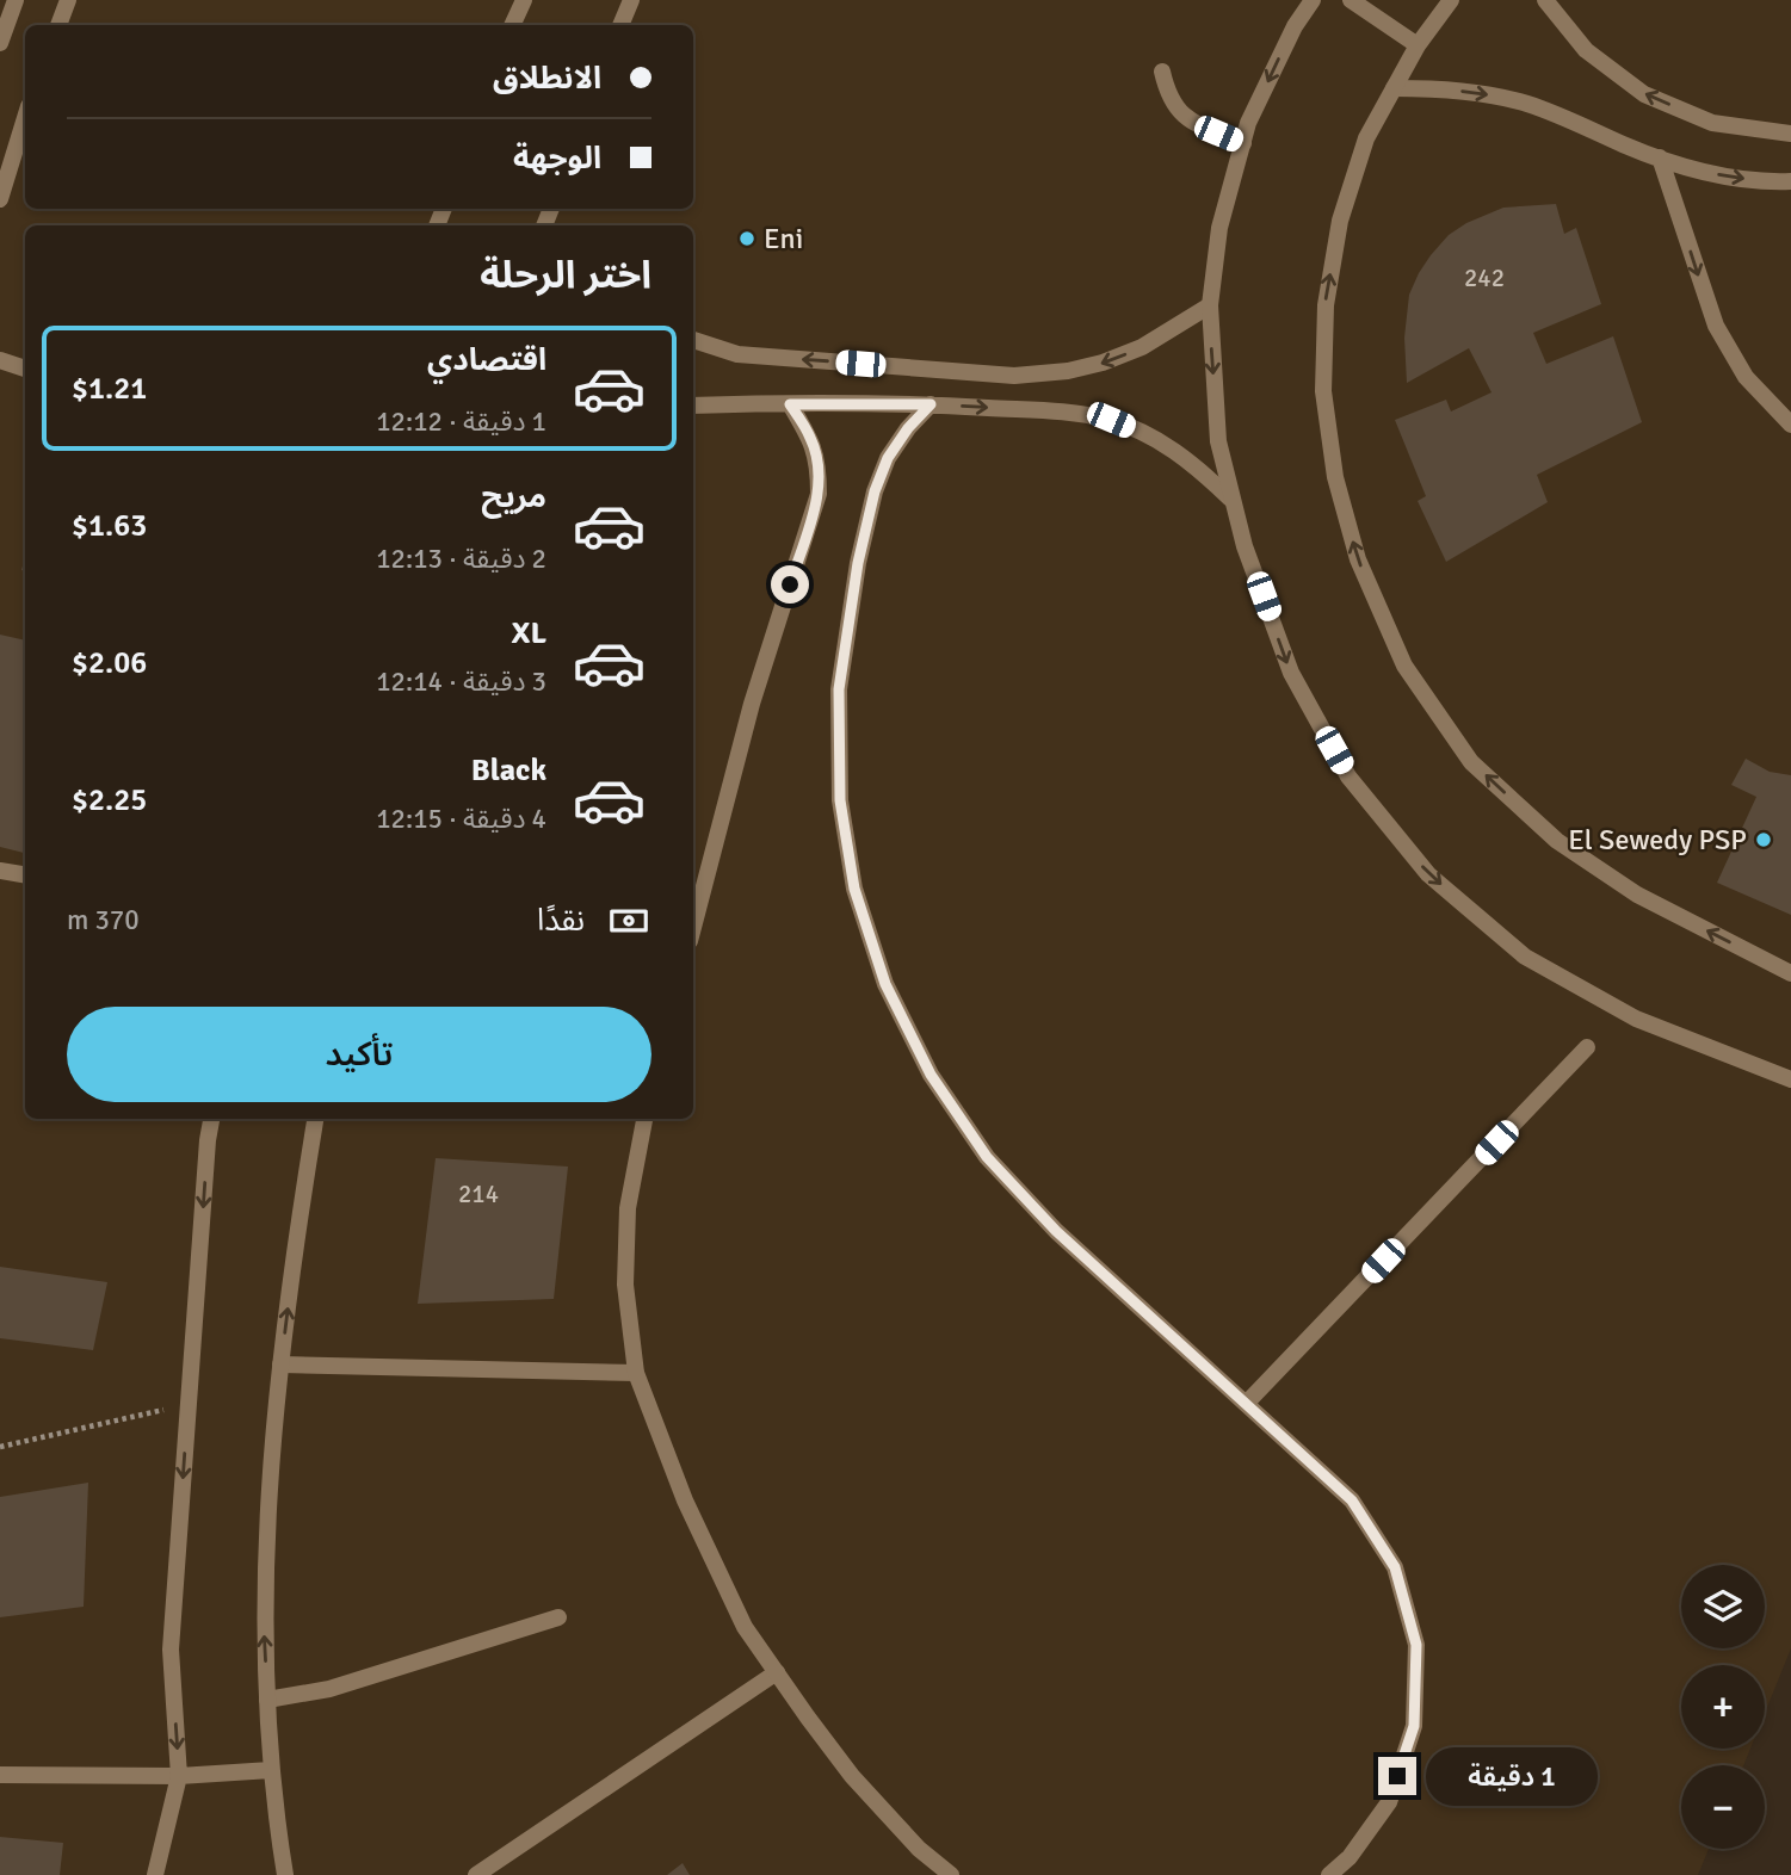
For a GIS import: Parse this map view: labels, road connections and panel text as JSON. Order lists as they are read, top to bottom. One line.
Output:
{"places":["Eni","El Sewedy PSP"],"house_numbers":["242","214"],"page":{"banner":["الانطلاق","الوجهة"],"heading":"اختر الرحلة","list":[{"name":"اقتصادي","note":"1 دقيقة · 12:12","value":"$1.21"},{"name":"مريح","note":"2 دقيقة · 12:13","value":"$1.63"},{"name":"XL","note":"3 دقيقة · 12:14","value":"$2.06"},{"name":"Black","note":"4 دقيقة · 12:15","value":"$2.25"}],"pay":["نقدًا","370 m"],"buttons":"تأكيد","map_buttons":["+","−"],"bubble":"1 دقيقة"}}
